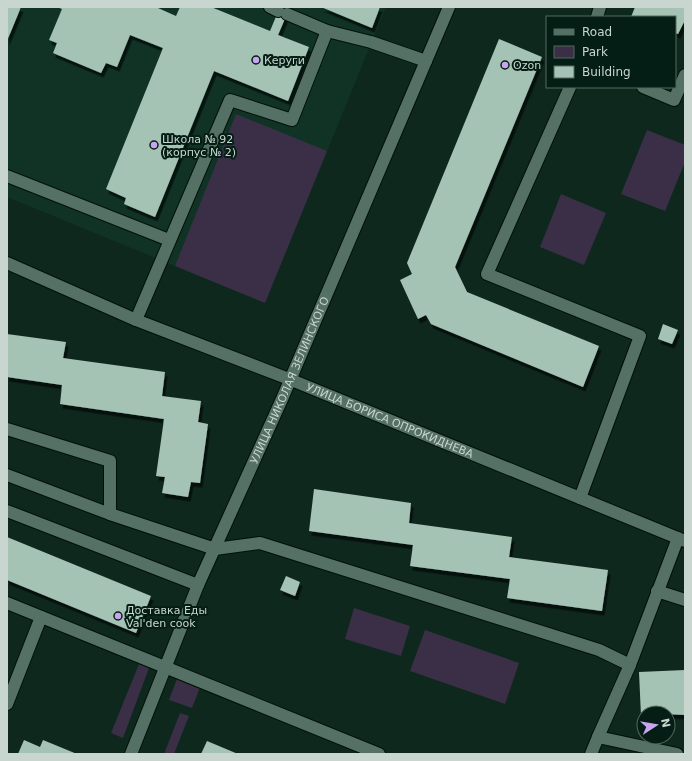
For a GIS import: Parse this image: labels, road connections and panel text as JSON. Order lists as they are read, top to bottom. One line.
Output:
{"streets":{"street":["УЛИЦА НИКОЛАЯ ЗЕЛИНСКОГО","УЛИЦА БОРИСА ОПРОКИДНЕВА"]},"crossings":[["УЛИЦА НИКОЛАЯ ЗЕЛИНСКОГО","УЛИЦА БОРИСА ОПРОКИДНЕВА"]],"places":["Керуги","Ozon","Школа № 92 (корпус № 2)","Доставка Еды Val'den cook"],"legend":["Road","Park","Building"],"north":"right"}
